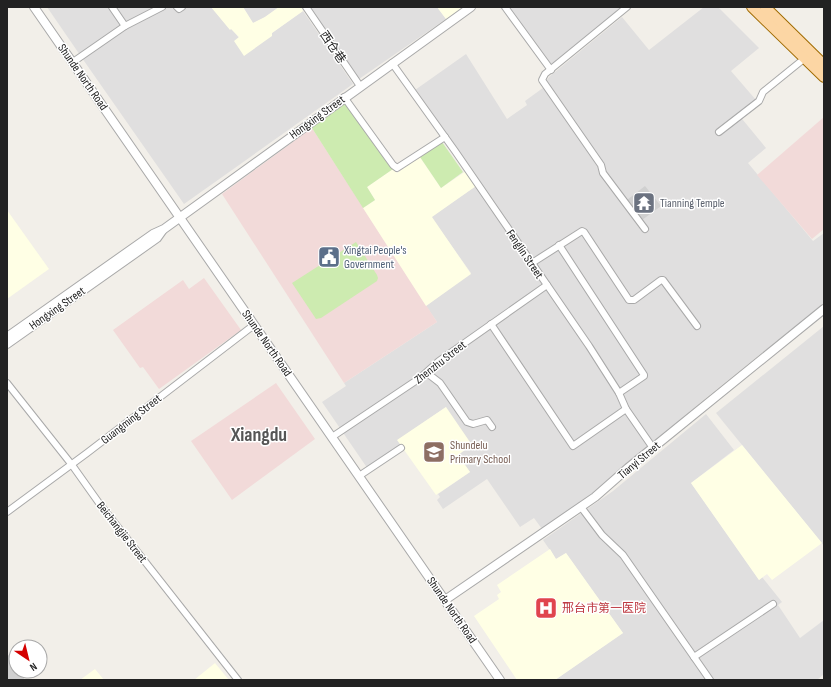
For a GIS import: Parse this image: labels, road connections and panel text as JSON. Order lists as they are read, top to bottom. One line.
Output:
{"streets":{"street":["西仓巷","Shunde North Road","Hongxing Street","Fenglin Street","Zhenzhu Street","Guangming Street","Tianyi Street","Beichangjie Street"]},"crossings":[["西仓巷","Hongxing Street"],["Shunde North Road","Hongxing Street"],["Shunde North Road","Zhenzhu Street"],["Shunde North Road","Guangming Street"],["Shunde North Road","Tianyi Street"],["Hongxing Street","Fenglin Street"],["Fenglin Street","Zhenzhu Street"],["Fenglin Street","Tianyi Street"],["Guangming Street","Beichangjie Street"]],"districts":["Xiangdu"],"places":{"temple":["Tianning Temple"],"public building":["Xingtai People's Government"],"school or university":["Shundelu Primary School"],"hospital":["邢台市第一医院"]},"north":"bottom right"}
